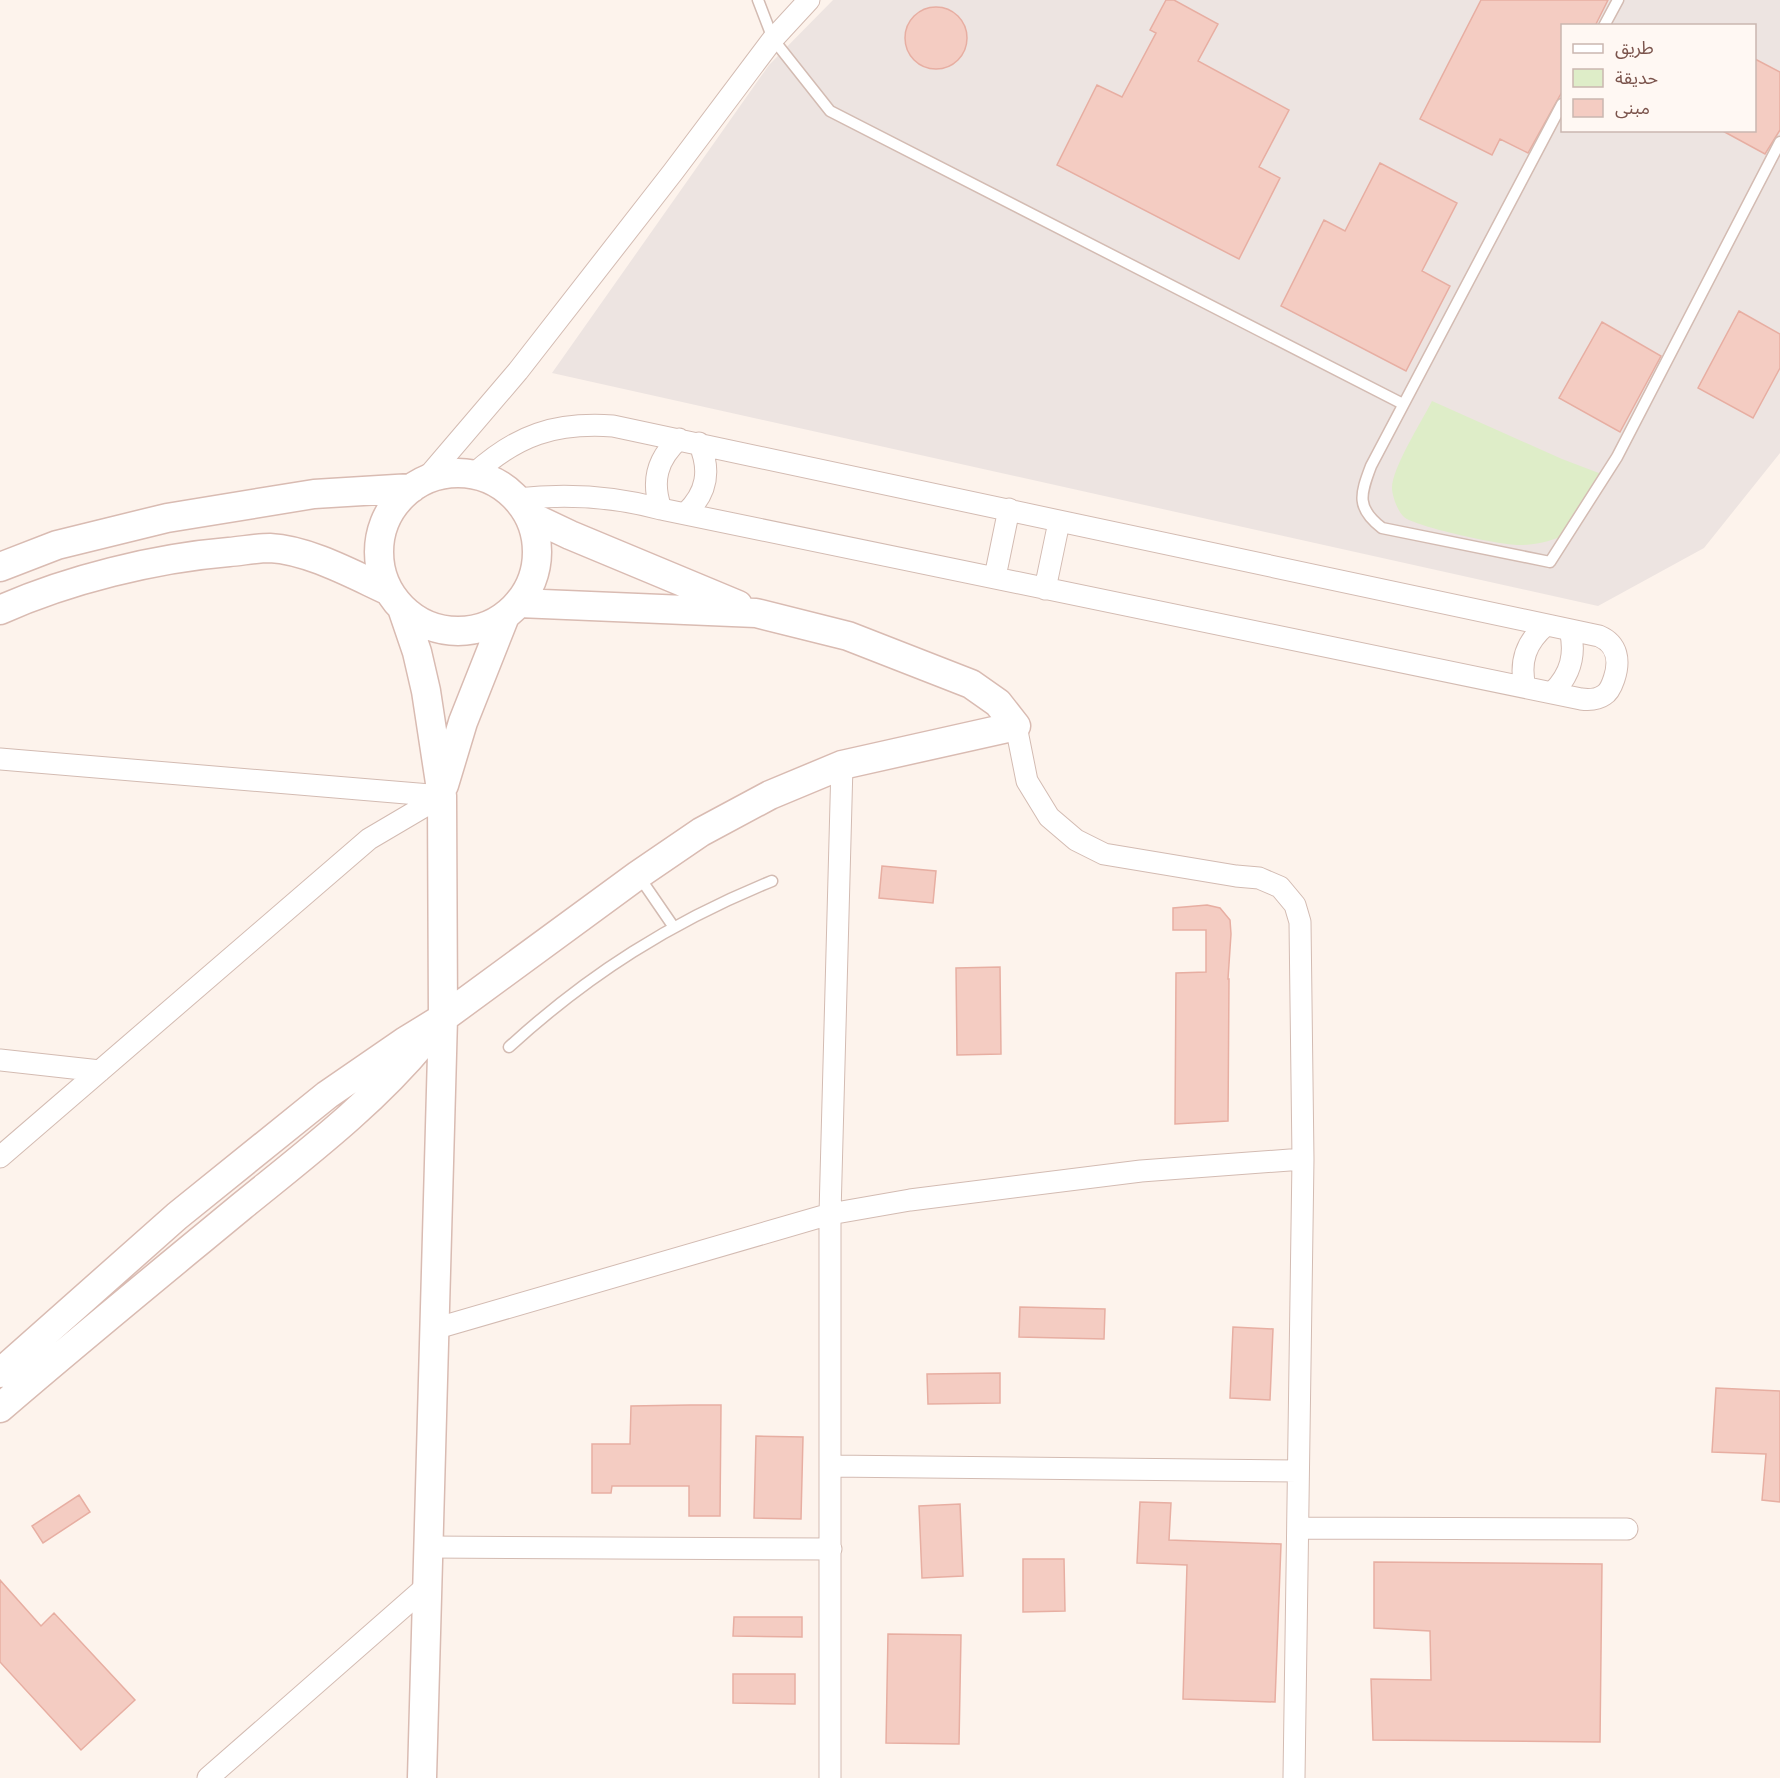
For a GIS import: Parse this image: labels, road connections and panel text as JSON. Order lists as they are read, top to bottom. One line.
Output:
{"legend":["طريق","حديقة","مبنى"]}
